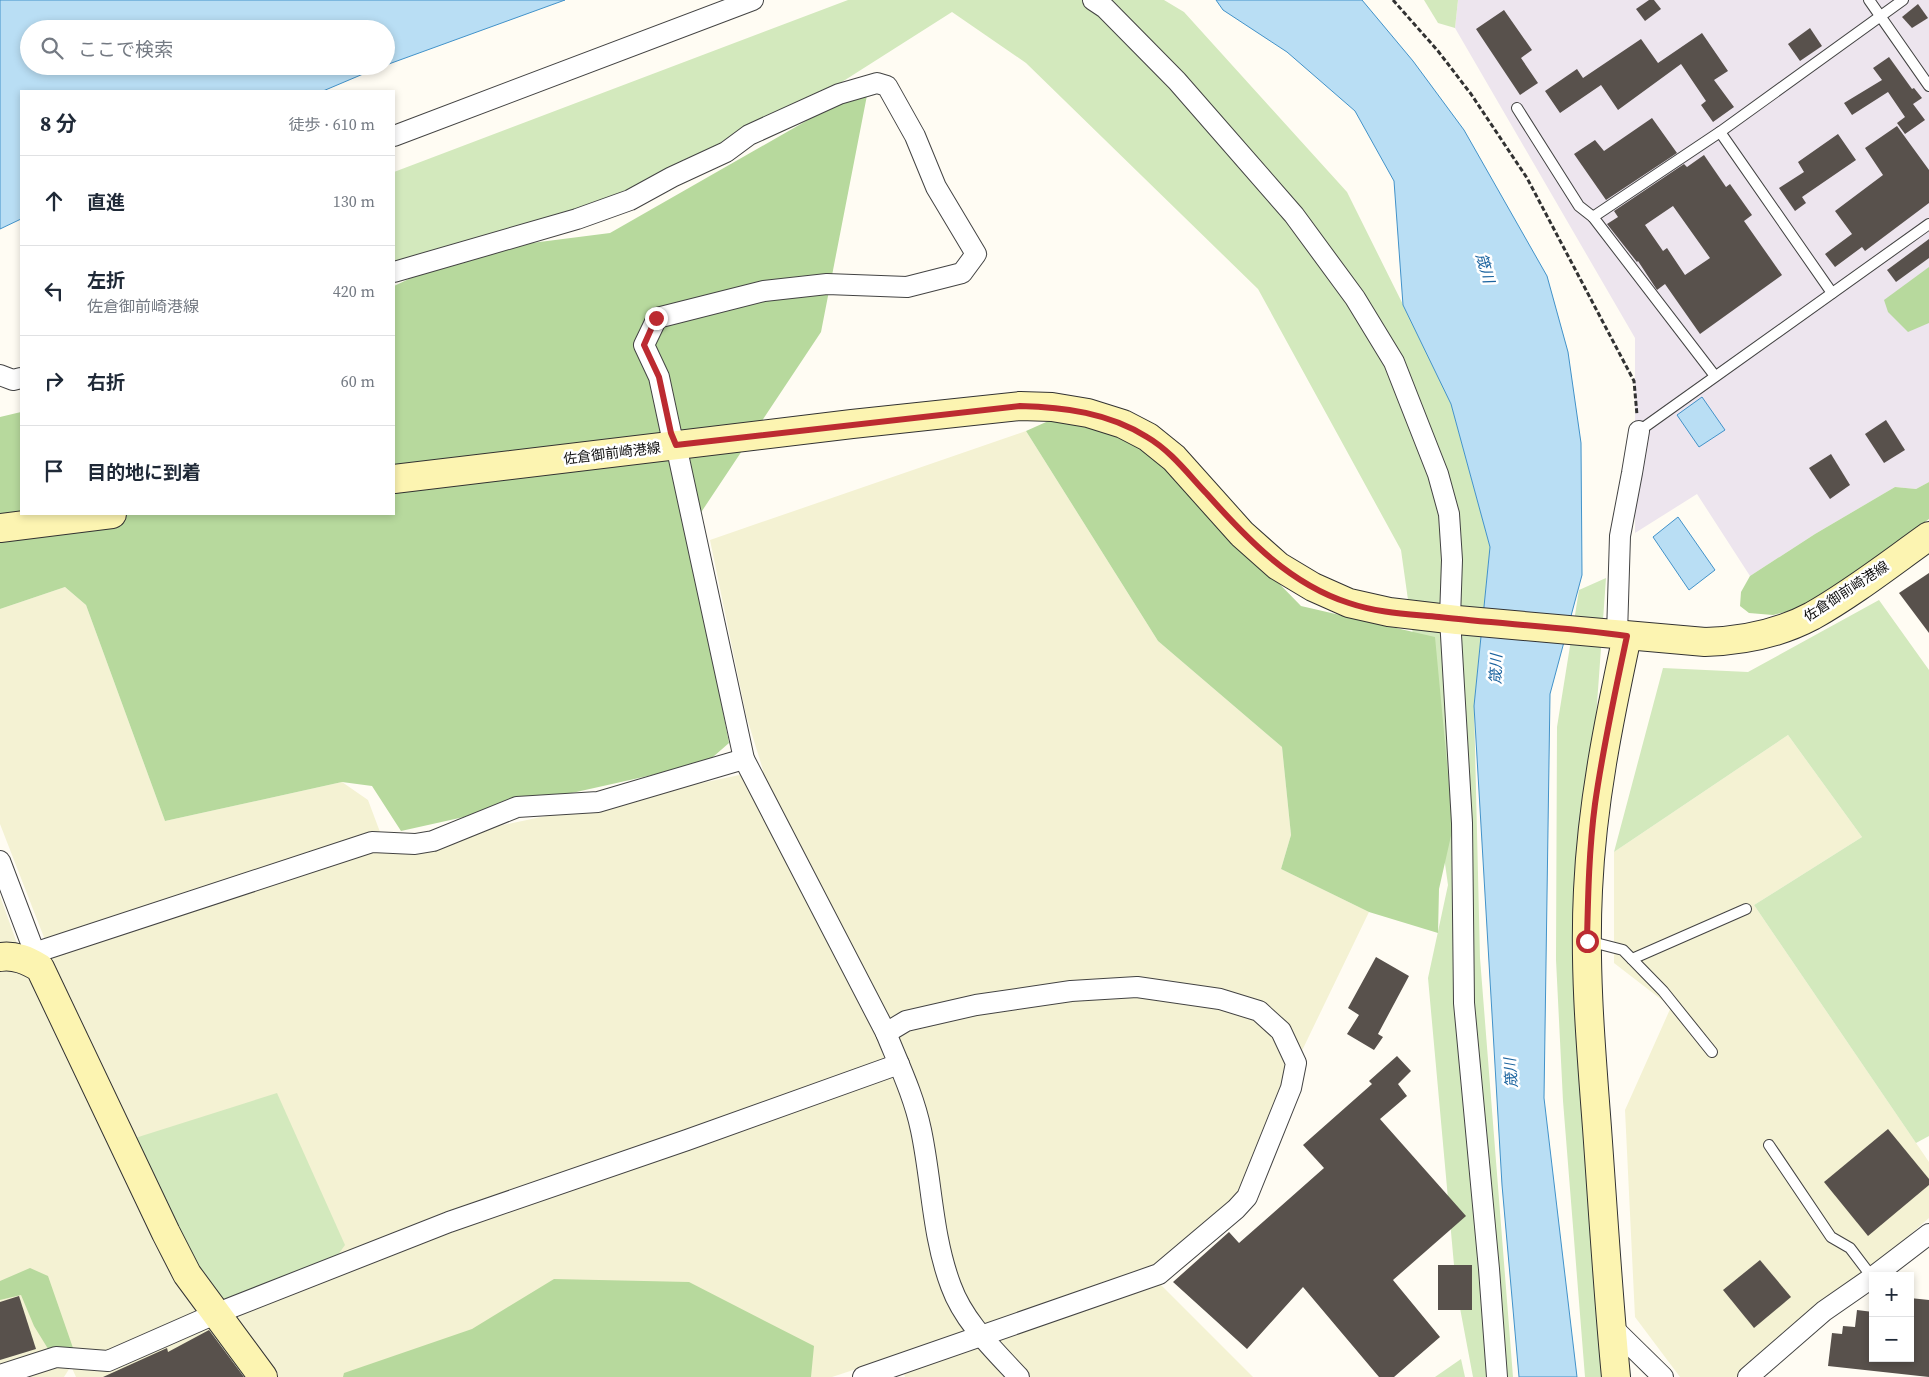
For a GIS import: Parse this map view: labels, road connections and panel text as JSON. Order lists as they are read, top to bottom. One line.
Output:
{"streets":{"main road":["佐倉御前崎港線"]},"water":["筬川"],"page":{"search":"ここで検索","heading":["8 分","徒歩 · 610 m"],"list":[["直進","130 m"],["左折","佐倉御前崎港線","420 m"],["右折","60 m"],"目的地に到着"],"map_buttons":["+","−"]}}
